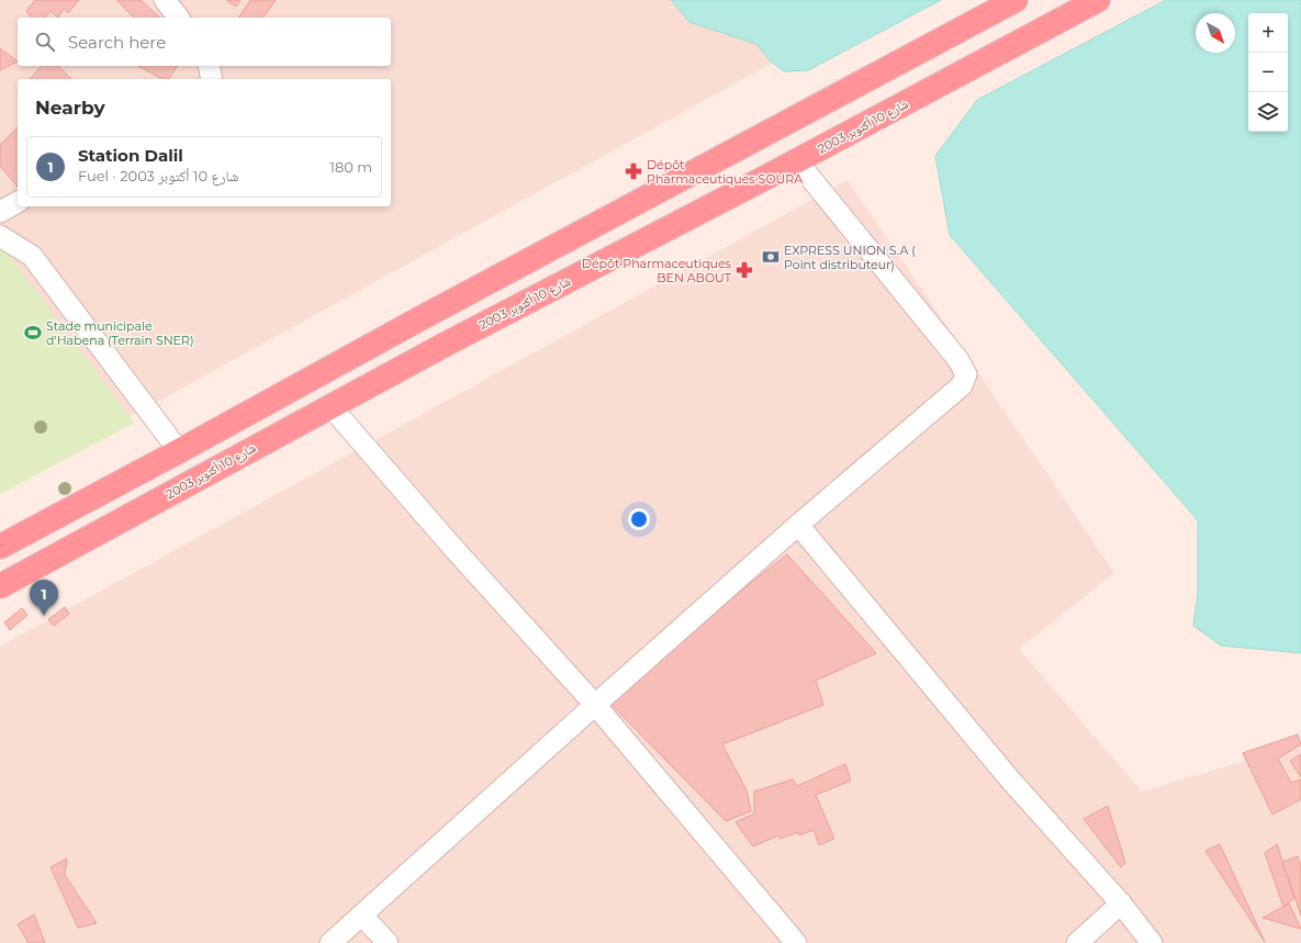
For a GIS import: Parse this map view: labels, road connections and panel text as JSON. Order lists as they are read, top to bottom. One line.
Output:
{"streets":{"highway":["شارع 10 أكتوبر 2003"]},"places":{"pharmacy":["Dépôt Pharmaceutiques SOURA","Dépôt Pharmaceutiques BEN ABOUT"],"bank":["EXPRESS UNION S.A ( Point distributeur)"],"sports":["Stade municipale d'Habena (Terrain SNER)"]},"north":"bottom right","page":{"map_buttons":["+","−"],"search":"Search here","heading":"Nearby","list":[{"mark":"1","name":"Station Dalil","note":"Fuel · شارع 10 أكتوبر 2003","value":"180 m"}],"pins":"1"}}
